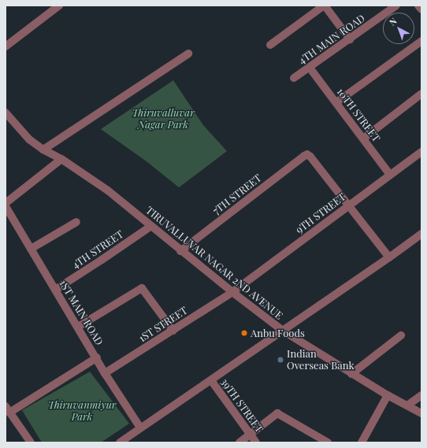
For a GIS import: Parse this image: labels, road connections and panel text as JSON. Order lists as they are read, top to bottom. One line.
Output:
{"streets":{"street":["4TH MAIN ROAD","10TH STREET","7TH STREET","9TH STREET","4TH STREET","TIRUVALLUVAR NAGAR 2ND AVENUE","1ST MAIN ROAD","1ST STREET","39TH STREET"]},"crossings":[["4TH MAIN ROAD","10TH STREET"],["10TH STREET","9TH STREET"],["7TH STREET","9TH STREET"],["7TH STREET","TIRUVALLUVAR NAGAR 2ND AVENUE"],["9TH STREET","TIRUVALLUVAR NAGAR 2ND AVENUE"],["9TH STREET","1ST STREET"],["4TH STREET","TIRUVALLUVAR NAGAR 2ND AVENUE"],["4TH STREET","1ST MAIN ROAD"],["TIRUVALLUVAR NAGAR 2ND AVENUE","1ST STREET"],["1ST MAIN ROAD","1ST STREET"]],"parks":["Thiruvalluvar Nagar Park","Thiruvanmiyur Park"],"places":["Anbu Foods","Indian Overseas Bank"],"north":"top left"}
